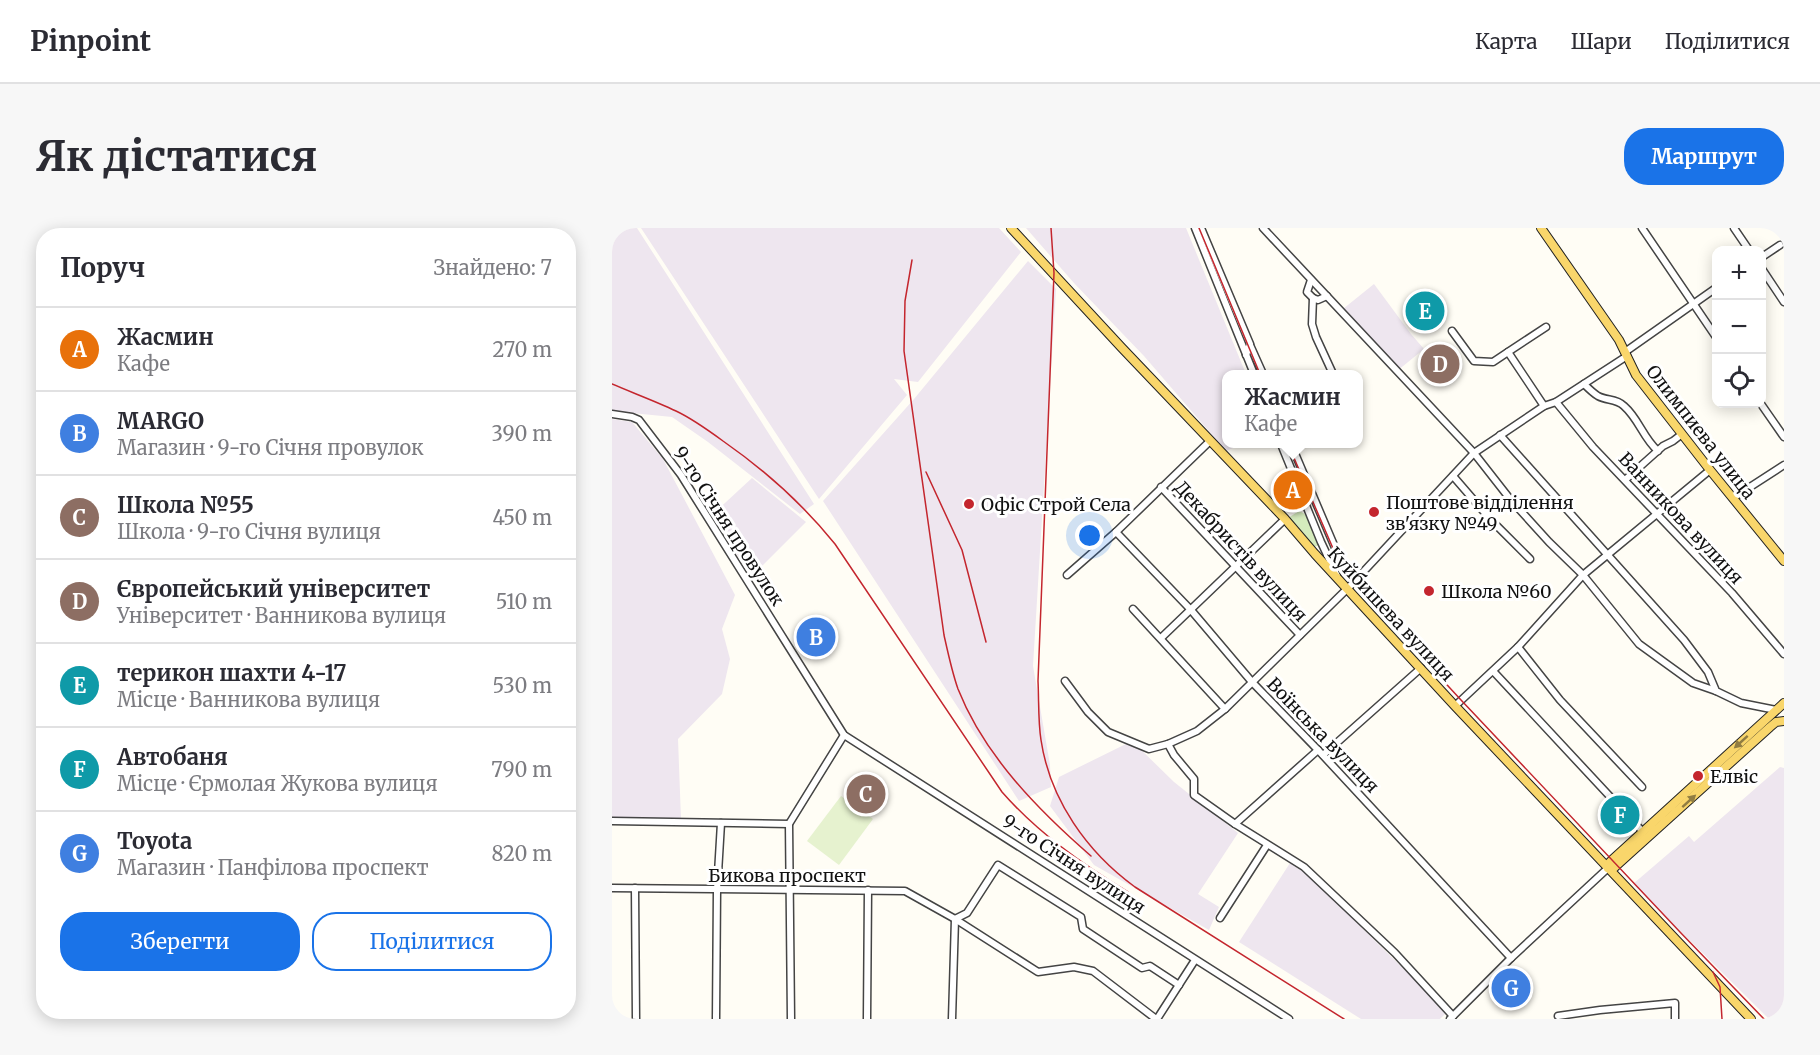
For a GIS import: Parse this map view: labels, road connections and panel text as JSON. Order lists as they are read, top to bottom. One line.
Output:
{"streets":{"main road":["Олимпиева улица","Куйбишева вулиця"],"street":["Ванникова вулиця","9-го Січня провулок","Декабристів вулиця","Воїнська вулиця","9-го Січня вулиця","Бикова проспект"]},"crossings":[["9-го Січня провулок","9-го Січня вулиця"]],"places":["Офіс Строй Села","Поштове відділення зв'язку №49","Школа №60","Елвіс"],"page":{"header":"Pinpoint","nav":["Карта","Шари","Поділитися"],"buttons":["Маршрут",["Зберегти","Поділитися"]],"title":"Як дістатися","heading":["Поруч","Знайдено: 7"],"map_buttons":["+","−"],"pins":["E","D","A","B","C","F","G"],"list":[{"mark":"A","name":"Жасмин","note":"Кафе","value":"270 m"},{"mark":"B","name":"MARGO","note":"Магазин · 9-го Січня провулок","value":"390 m"},{"mark":"C","name":"Школа №55","note":"Школа · 9-го Січня вулиця","value":"450 m"},{"mark":"D","name":"Європейський університет","note":"Університет · Ванникова вулиця","value":"510 m"},{"mark":"E","name":"терикон шахти 4-17","note":"Місце · Ванникова вулиця","value":"530 m"},{"mark":"F","name":"Автобаня","note":"Місце · Єрмолая Жукова вулиця","value":"790 m"},{"mark":"G","name":"Toyota","note":"Магазин · Панфілова проспект","value":"820 m"}],"popup":["Жасмин","Кафе"]}}
